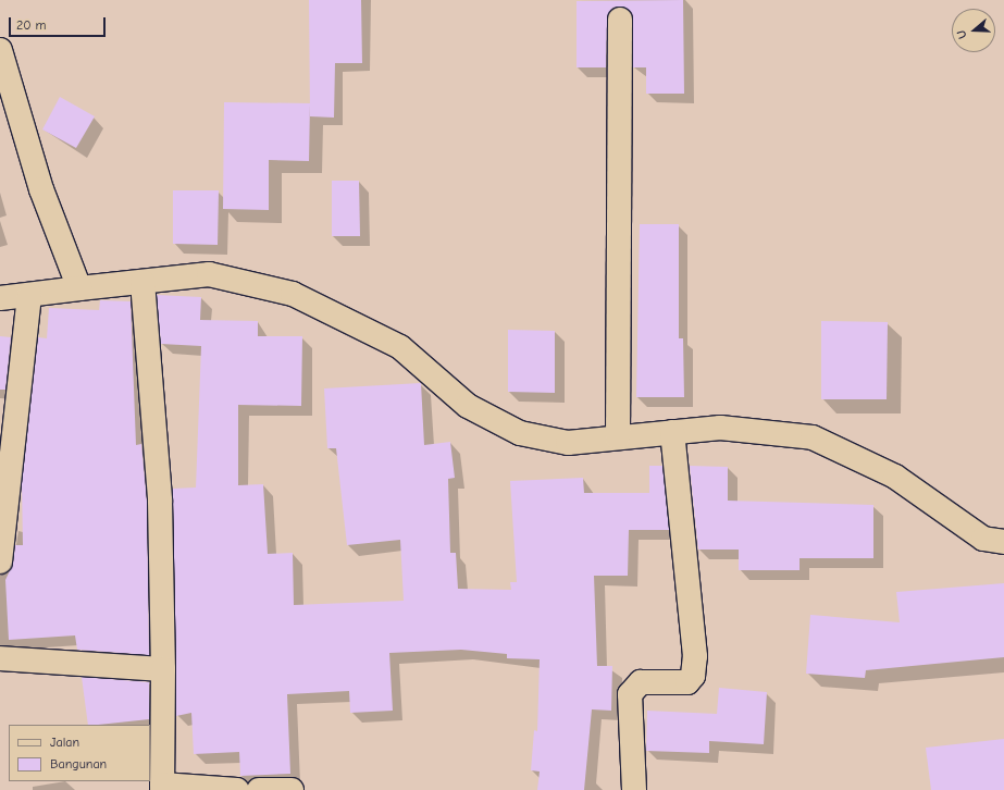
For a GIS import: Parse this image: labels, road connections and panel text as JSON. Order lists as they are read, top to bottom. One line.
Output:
{"legend":["Jalan","Bangunan"],"scale_bar":"20 m","north":"left"}
